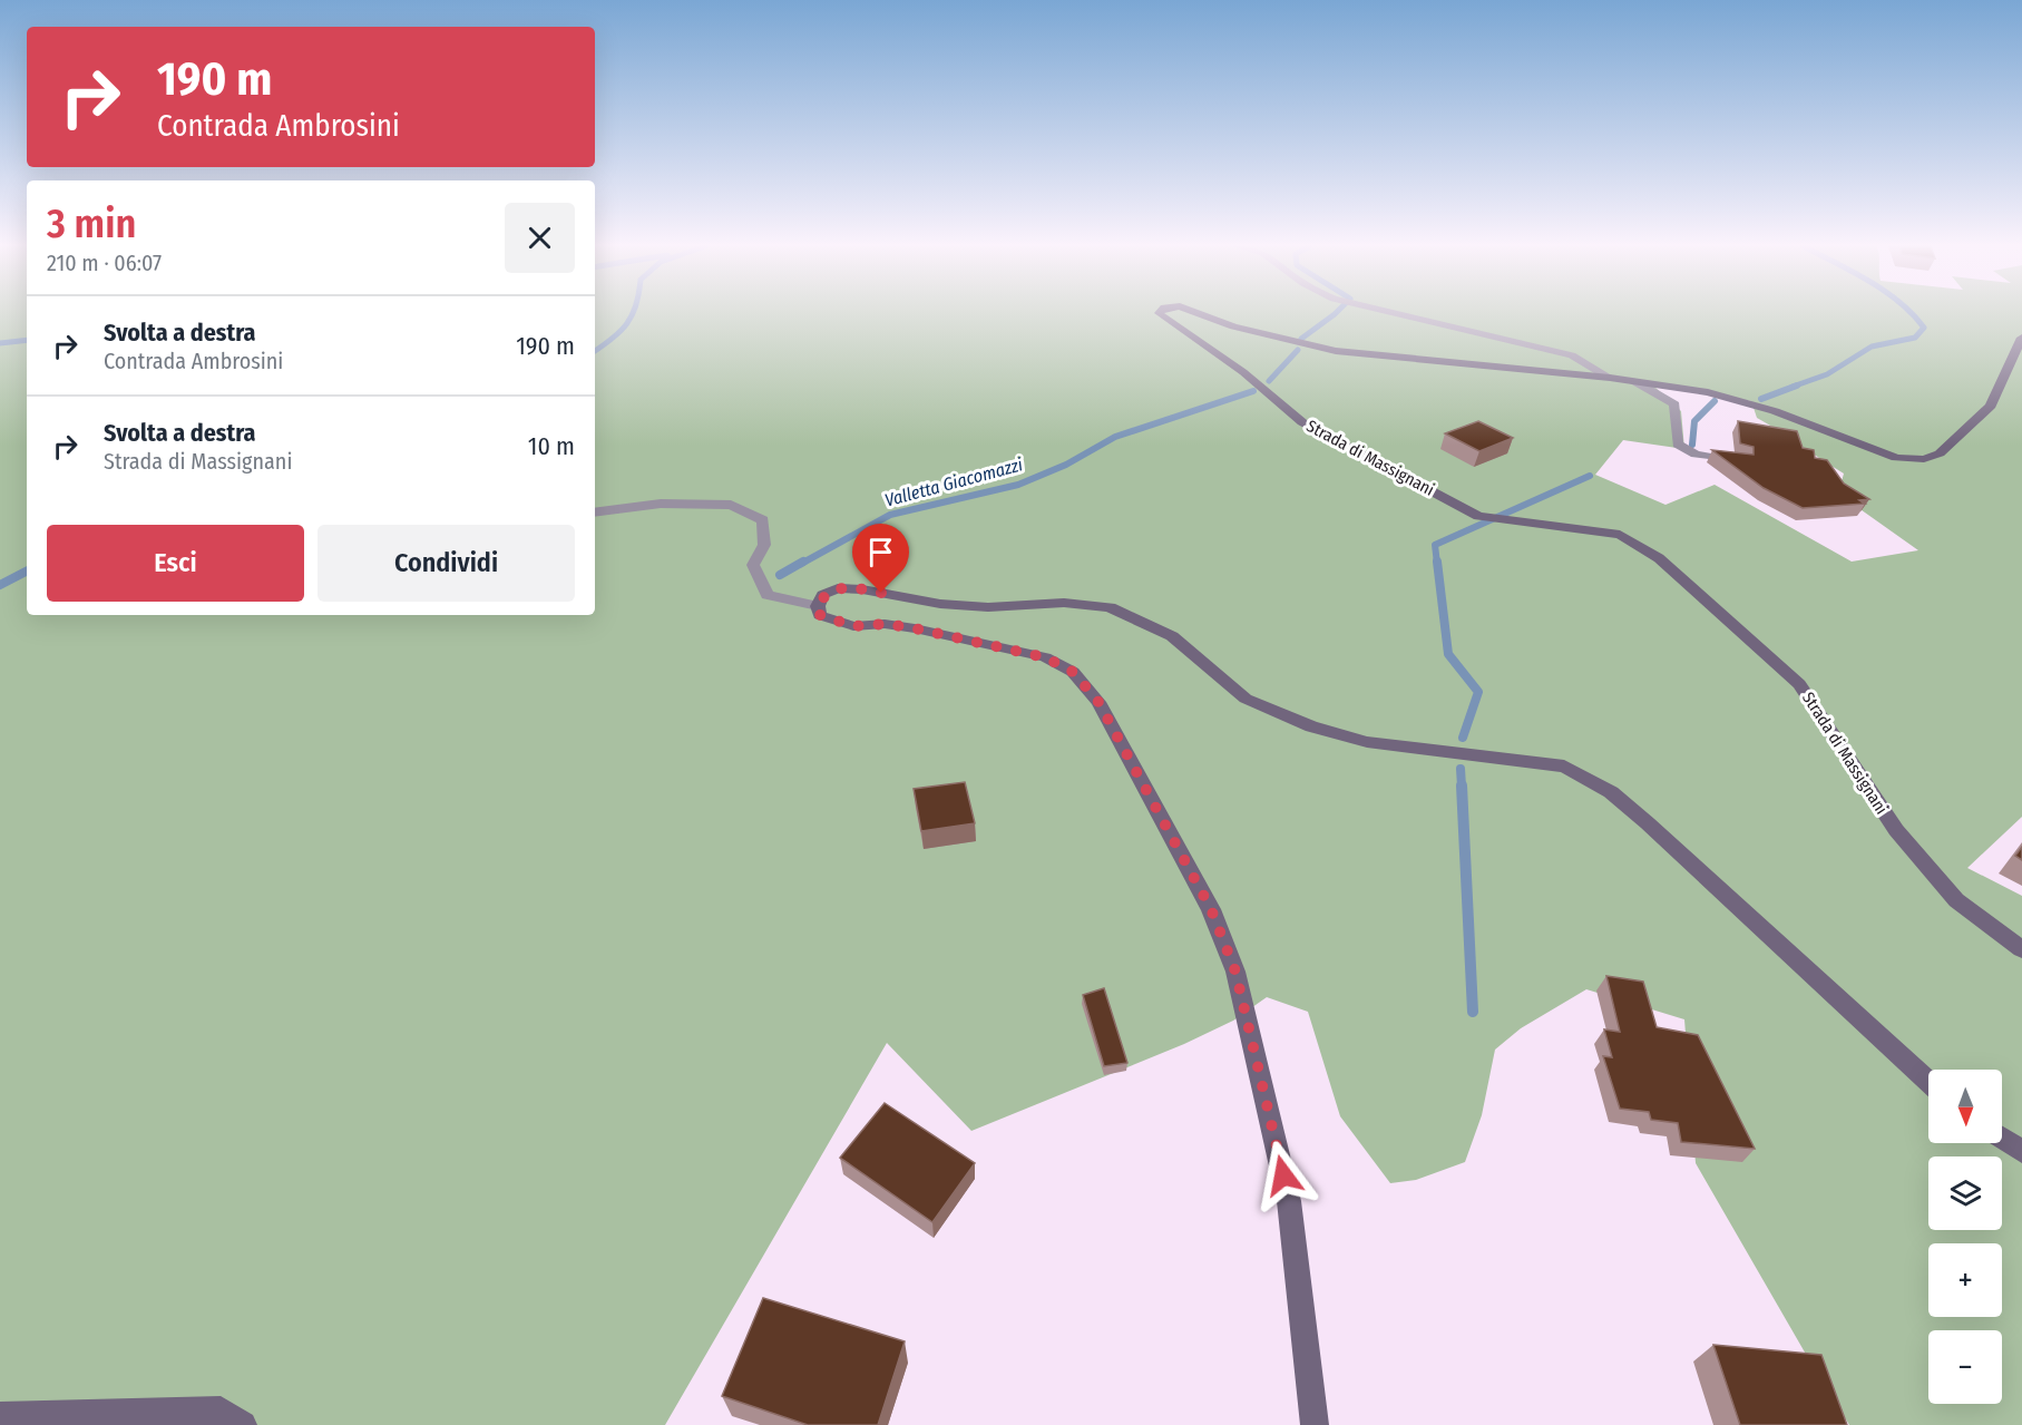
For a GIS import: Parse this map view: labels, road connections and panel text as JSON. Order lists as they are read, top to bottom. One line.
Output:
{"streets":{"street":["Strada di Massignani"]},"water":["Valletta Giacomazzi"],"north":"bottom","page":{"turn":["190 m","Contrada Ambrosini"],"heading":["3 min","210 m · 06:07"],"list":[{"name":"Svolta a destra","note":"Contrada Ambrosini","value":"190 m"},{"name":"Svolta a destra","note":"Strada di Massignani","value":"10 m"}],"buttons":["Esci","Condividi"],"map_buttons":["+","−"]}}
